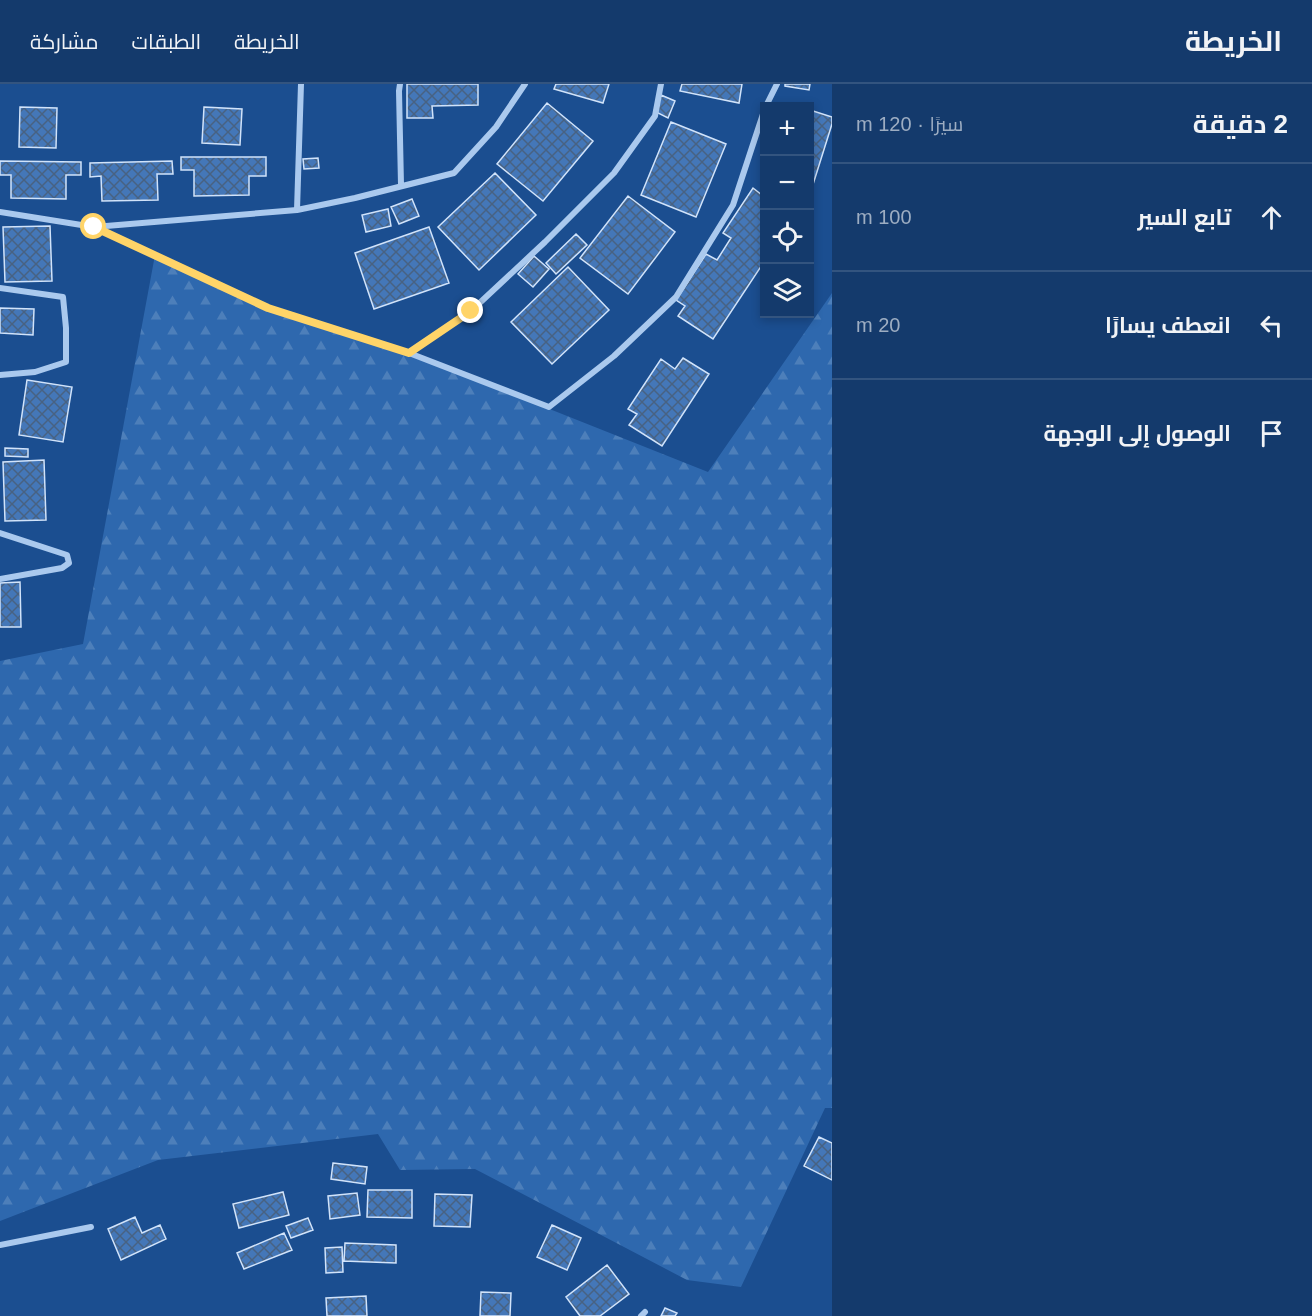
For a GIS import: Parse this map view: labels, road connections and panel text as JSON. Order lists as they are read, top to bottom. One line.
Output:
{"page":{"header":"الخريطة","nav":["الخريطة","الطبقات","مشاركة"],"heading":["2 دقيقة","سيرًا · 120 m"],"map_buttons":["+","−"],"list":[["تابع السير","100 m"],["انعطف يسارًا","20 m"],"الوصول إلى الوجهة"]}}
